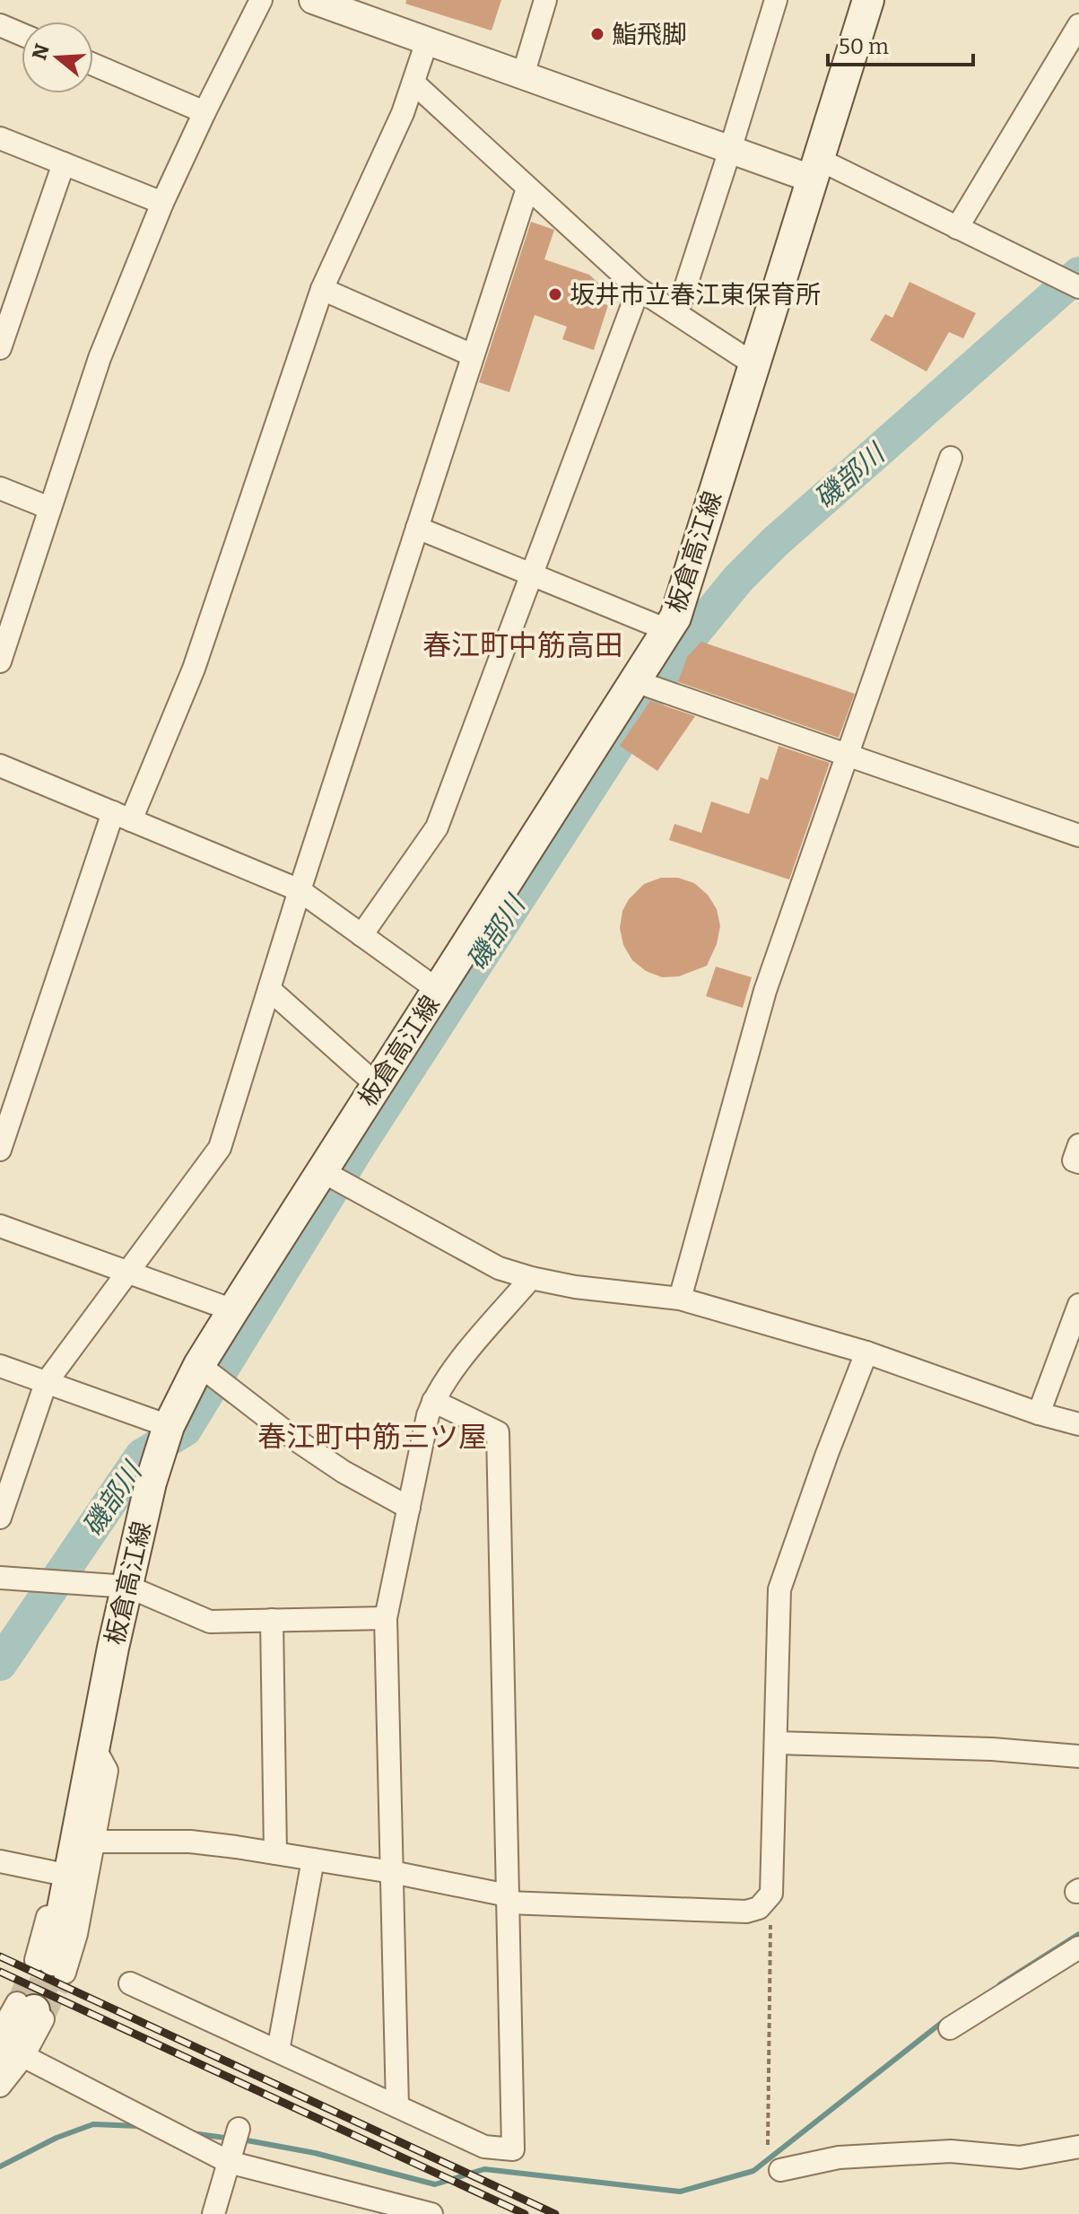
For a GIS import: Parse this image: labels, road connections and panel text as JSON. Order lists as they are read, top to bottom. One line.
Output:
{"streets":{"main road":["板倉高江線"]},"districts":["春江町中筋高田","春江町中筋三ツ屋"],"water":["磯部川"],"places":["鮨飛脚","坂井市立春江東保育所"],"scale_bar":"50 m","north":"left"}
